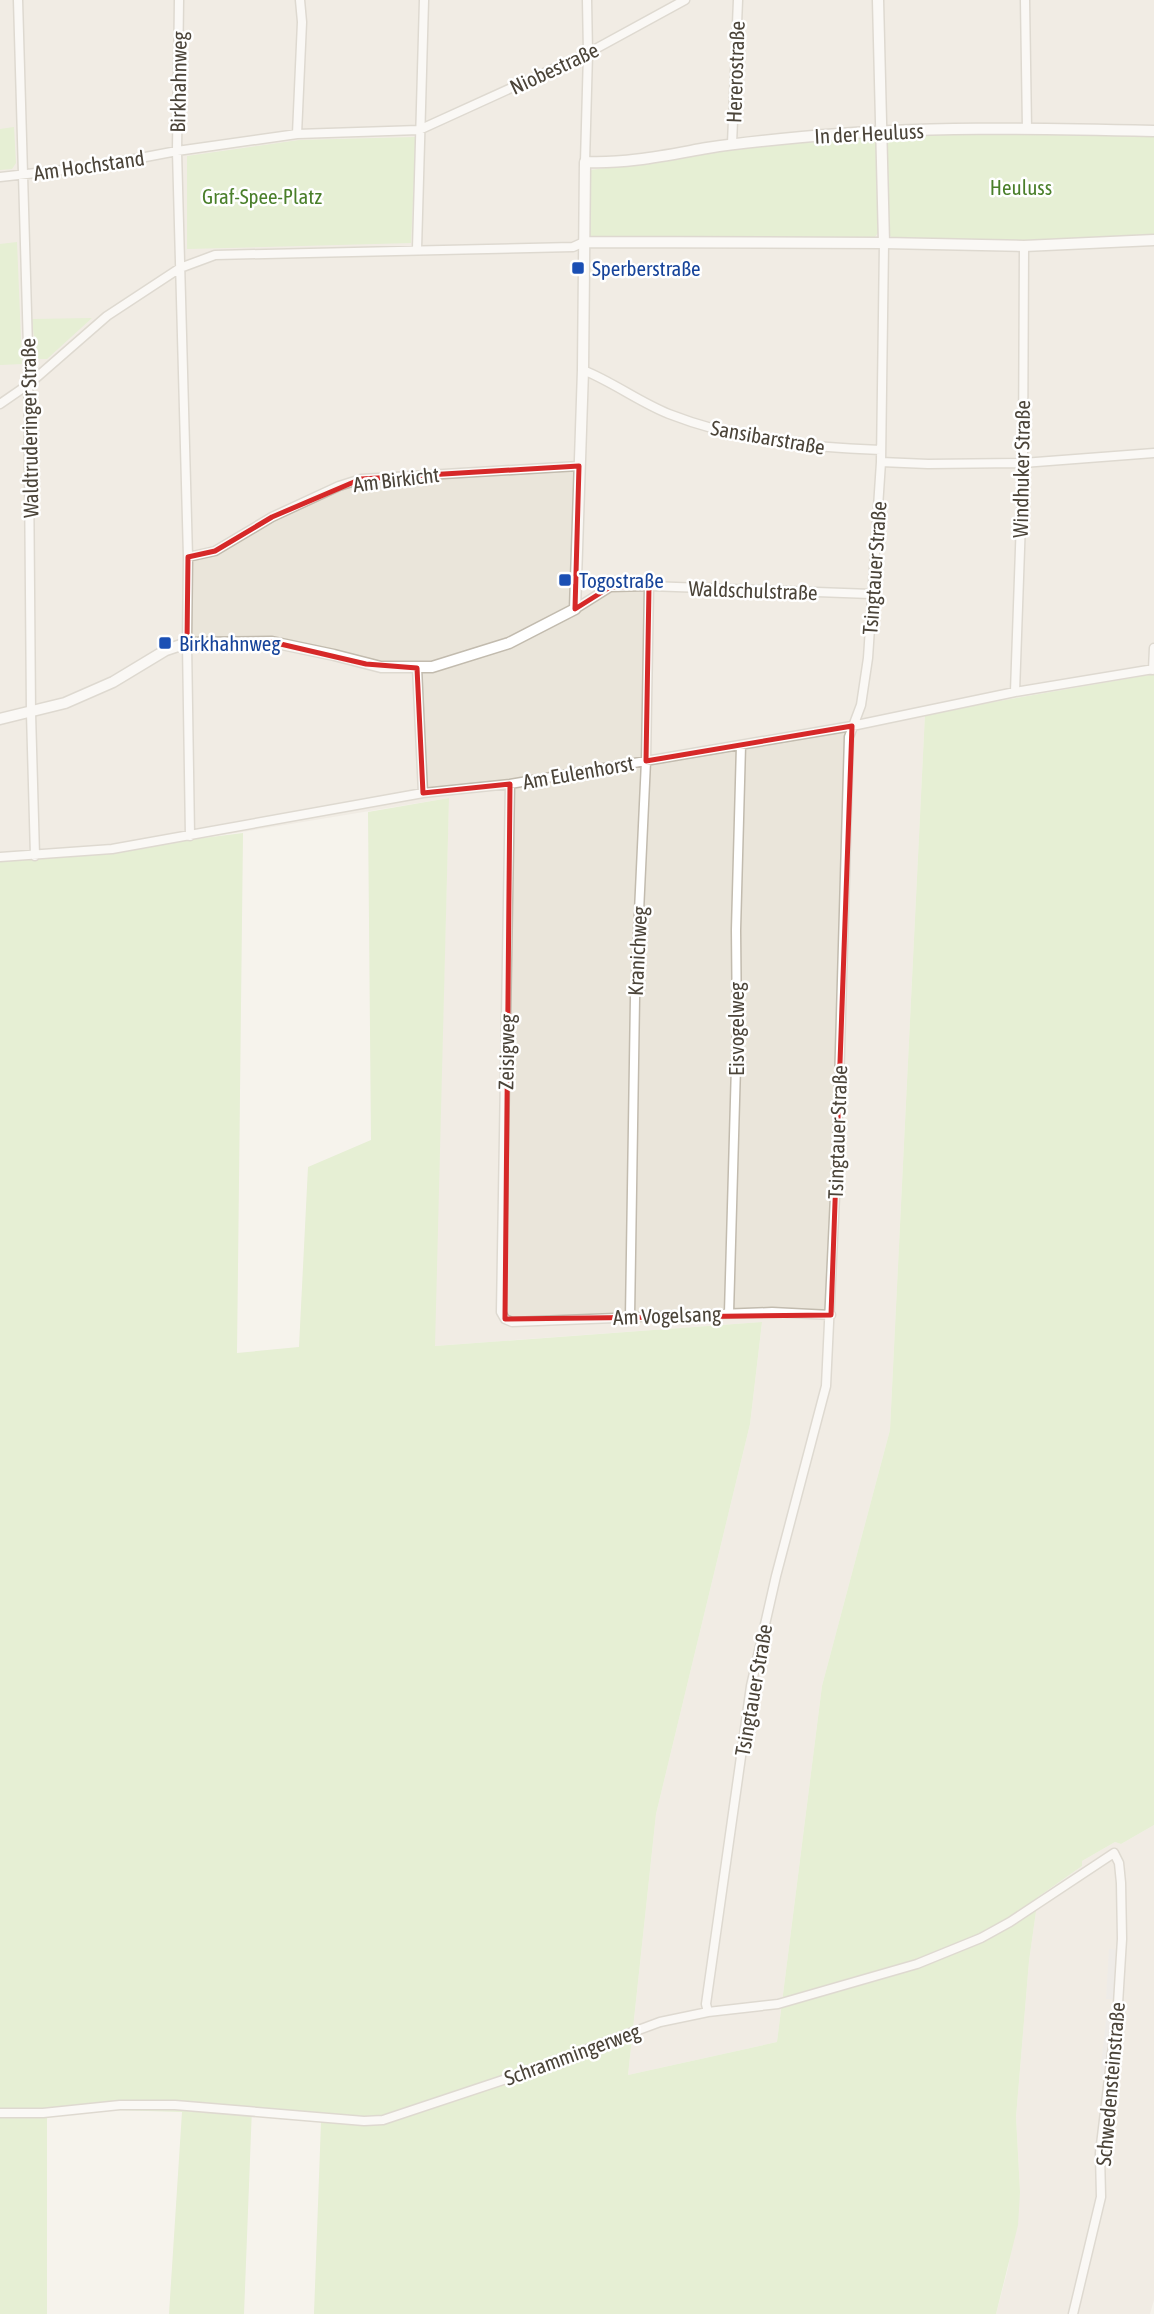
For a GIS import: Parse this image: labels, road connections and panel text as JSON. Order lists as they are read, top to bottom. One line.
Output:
{"streets":{"street":["Niobestraße","Hererostraße","Birkhahnweg","In der Heuluss","Am Hochstand","Waldtruderinger Straße","Sansibarstraße","Windhuker Straße","Am Birkicht","Tsingtauer Straße","Waldschulstraße","Am Eulenhorst","Kranichweg","Eisvogelweg","Zeisigweg","Am Vogelsang","Schrammingerweg","Schwedensteinstraße"]},"crossings":[["Hererostraße","In der Heuluss"],["Birkhahnweg","Am Hochstand"],["Birkhahnweg","Am Birkicht"],["Birkhahnweg","Waldschulstraße"],["Birkhahnweg","Am Eulenhorst"],["Am Hochstand","Waldtruderinger Straße"],["Waldtruderinger Straße","Waldschulstraße"],["Waldtruderinger Straße","Am Eulenhorst"],["Sansibarstraße","Tsingtauer Straße"],["Windhuker Straße","Am Eulenhorst"],["Tsingtauer Straße","Waldschulstraße"],["Tsingtauer Straße","Am Eulenhorst"],["Tsingtauer Straße","Am Vogelsang"],["Tsingtauer Straße","Schrammingerweg"],["Waldschulstraße","Kranichweg"],["Am Eulenhorst","Kranichweg"],["Am Eulenhorst","Eisvogelweg"],["Am Eulenhorst","Zeisigweg"],["Kranichweg","Am Vogelsang"],["Eisvogelweg","Am Vogelsang"],["Zeisigweg","Am Vogelsang"],["Schrammingerweg","Schwedensteinstraße"]],"parks":["Heuluss","Graf-Spee-Platz"],"places":{"transit":["Sperberstraße","Togostraße","Birkhahnweg"]}}
